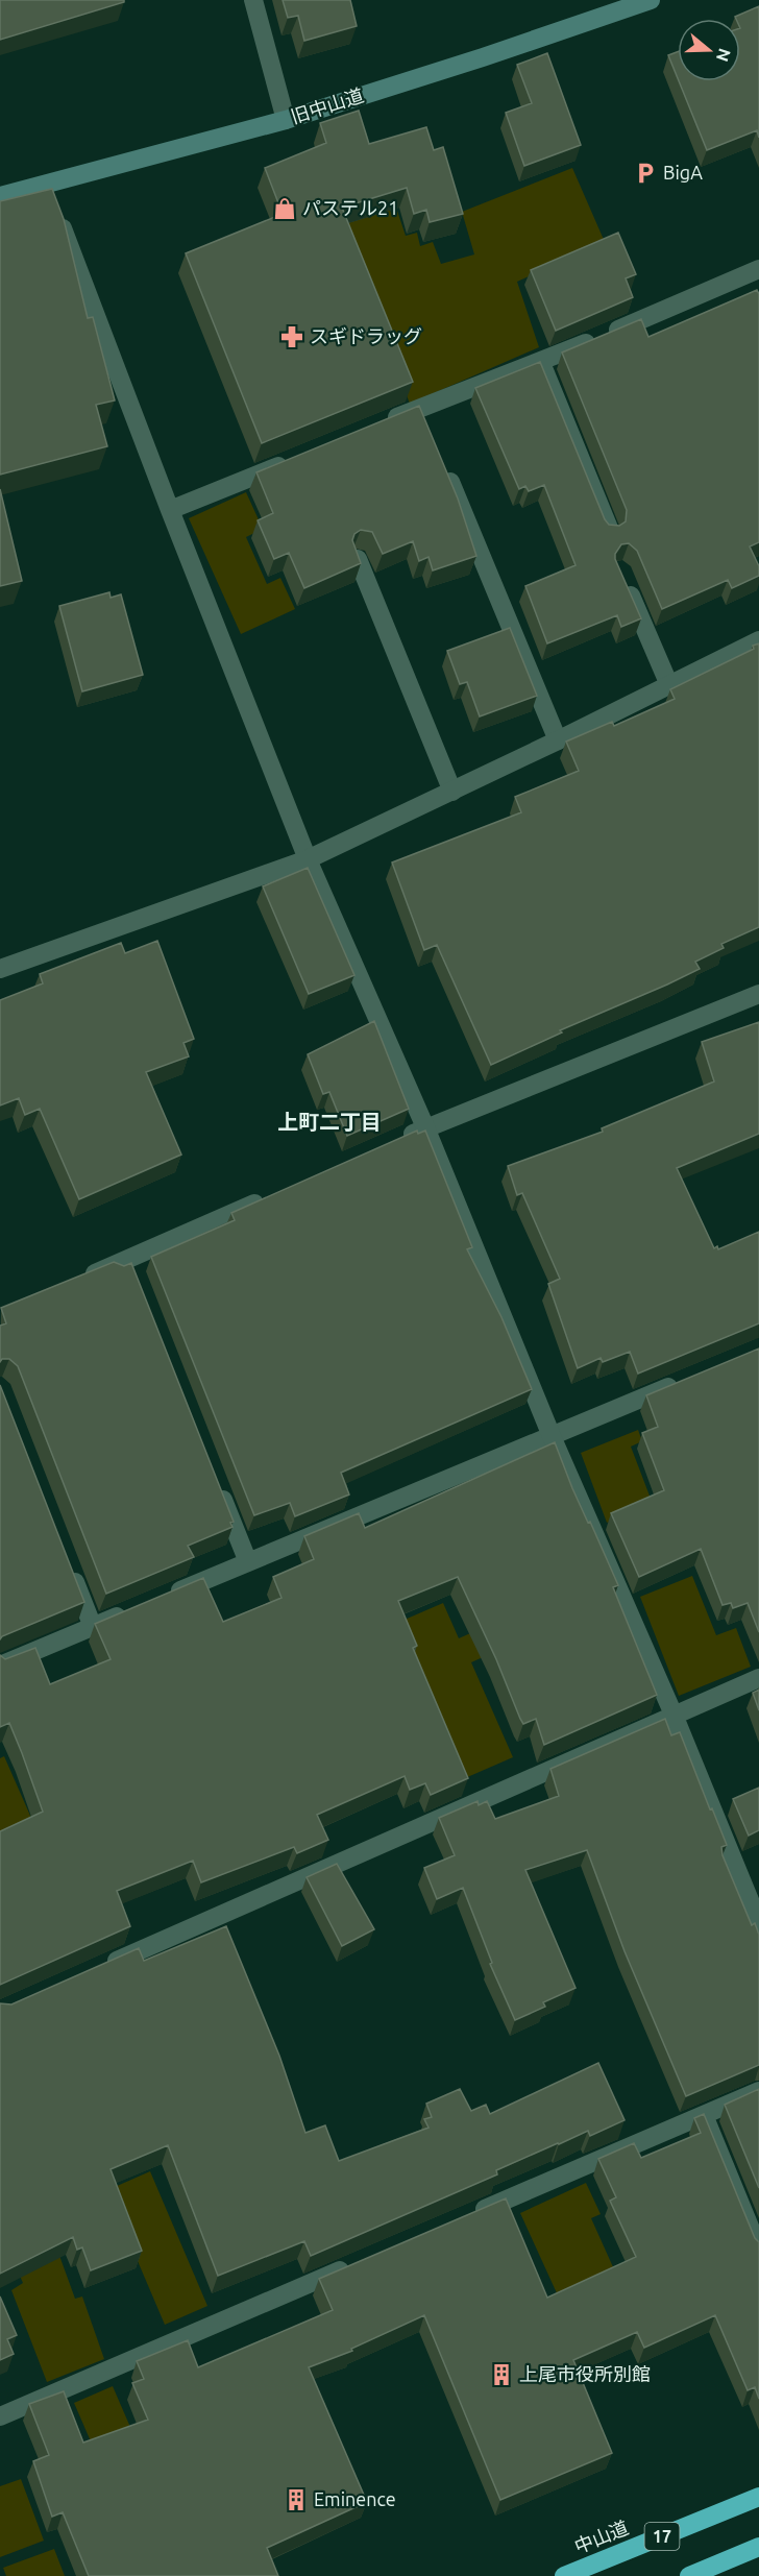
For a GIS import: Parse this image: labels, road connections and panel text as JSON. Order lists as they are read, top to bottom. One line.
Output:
{"streets":{"highway":["17","中山道"],"main road":["旧中山道"]},"districts":["上町二丁目"],"places":{"parking":["BigA"],"shop":["パステル21"],"pharmacy":["スギドラッグ"],"building":["上尾市役所別館","Eminence"]},"north":"right"}
